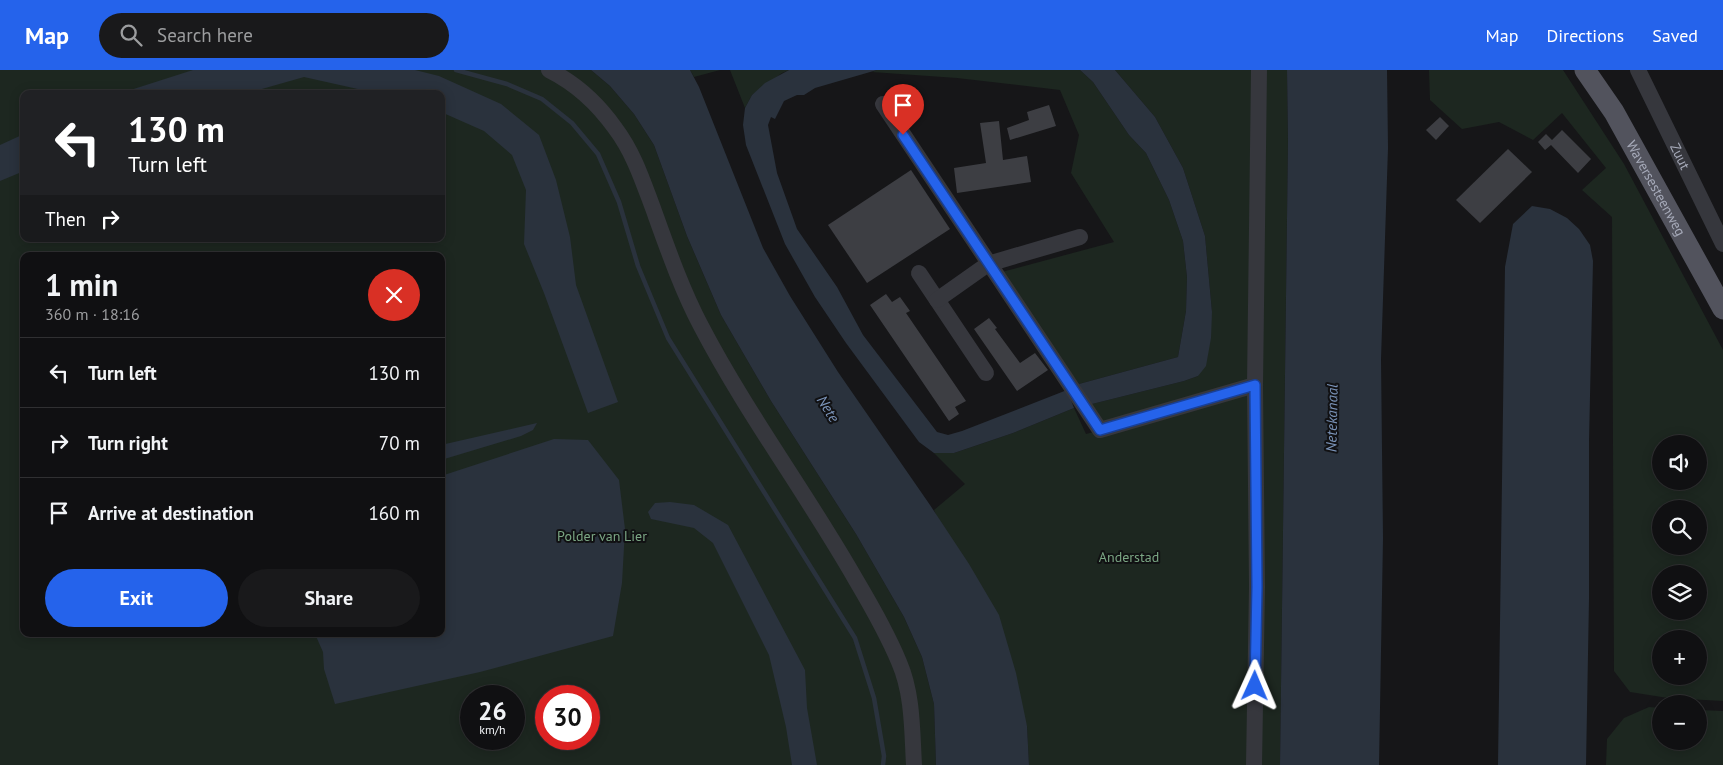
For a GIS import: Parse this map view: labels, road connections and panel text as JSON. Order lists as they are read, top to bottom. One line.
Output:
{"streets":{"main road":["Waversesteenweg"],"street":["Zuut"]},"water":["Nete","Netekanaal"],"parks":["Polder van Lier","Anderstad"],"page":{"header":"Map","search":"Search here","nav":["Map","Directions","Saved"],"turn":["130 m","Turn left"],"then":"Then","heading":["1 min","360 m · 18:16"],"list":[{"name":"Turn left","value":"130 m"},{"name":"Turn right","value":"70 m"},{"name":"Arrive at destination","value":"160 m"}],"map_buttons":["+","−"],"buttons":["Exit","Share"],"speed":"26 km/h","limit":"30"}}
